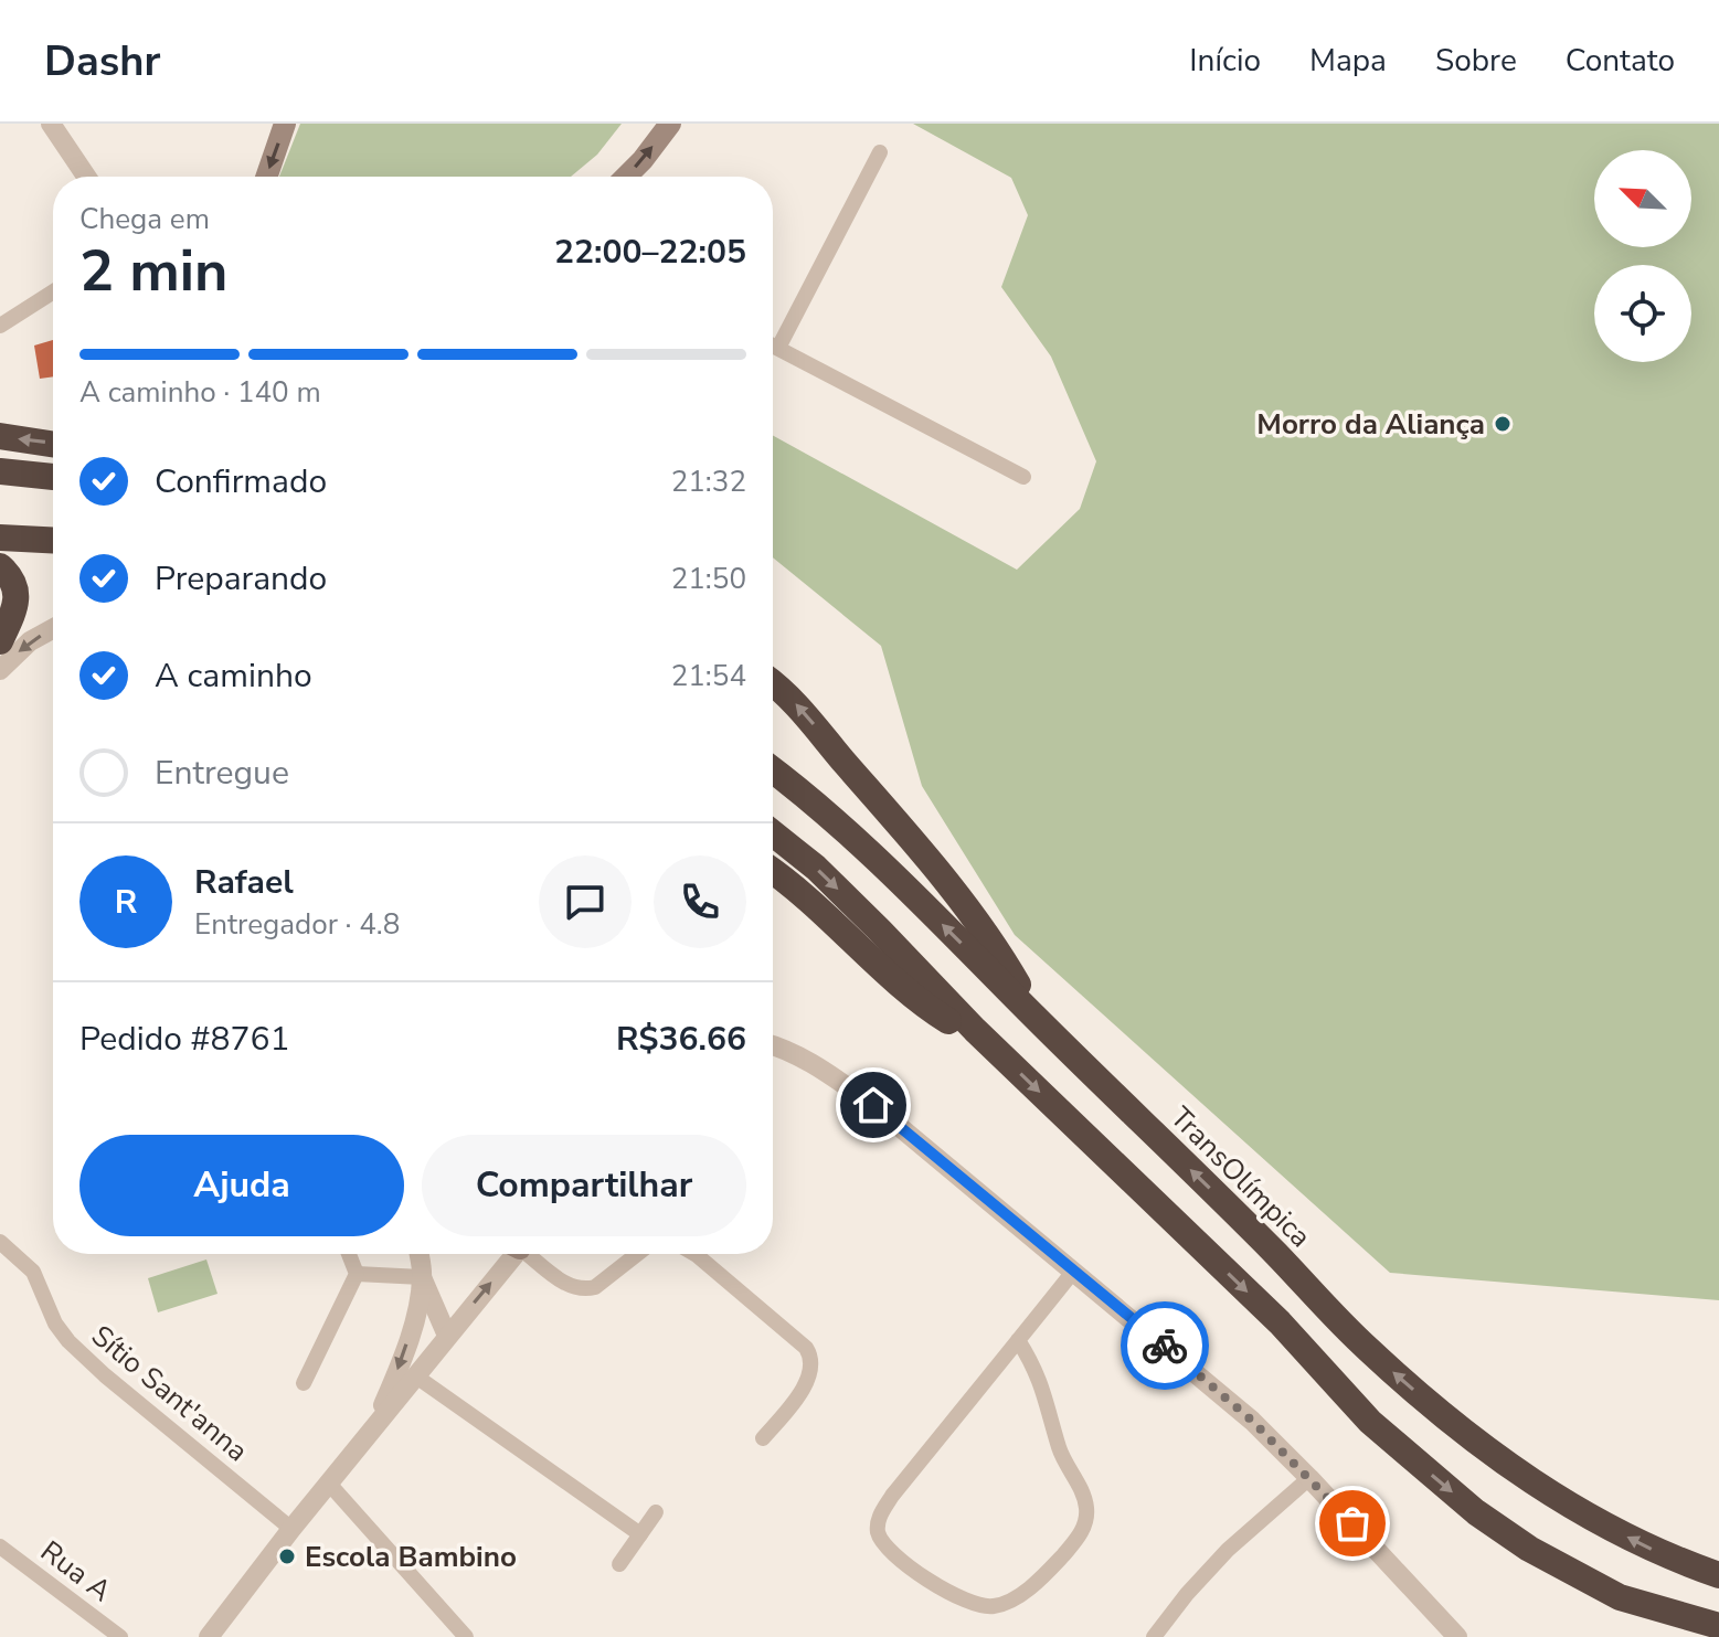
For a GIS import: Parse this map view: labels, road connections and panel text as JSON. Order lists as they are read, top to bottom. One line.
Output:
{"streets":{"highway":["TransOlímpica"],"street":["Sítio Sant'anna","Rua A"]},"places":["Morro da Aliança","Escola Bambino"],"north":"top left","page":{"header":"Dashr","nav":["Início","Mapa","Sobre","Contato"],"heading":["2 min","Chega em","22:00–22:05"],"panel":["Rafael","Entregador · 4.8","Pedido #8761","R$36.66"],"bar":"A caminho · 140 m","list":[["Confirmado","21:32"],["Preparando","21:50"],["A caminho","21:54"],"Entregue"],"round":"R","buttons":["Ajuda","Compartilhar"]}}
